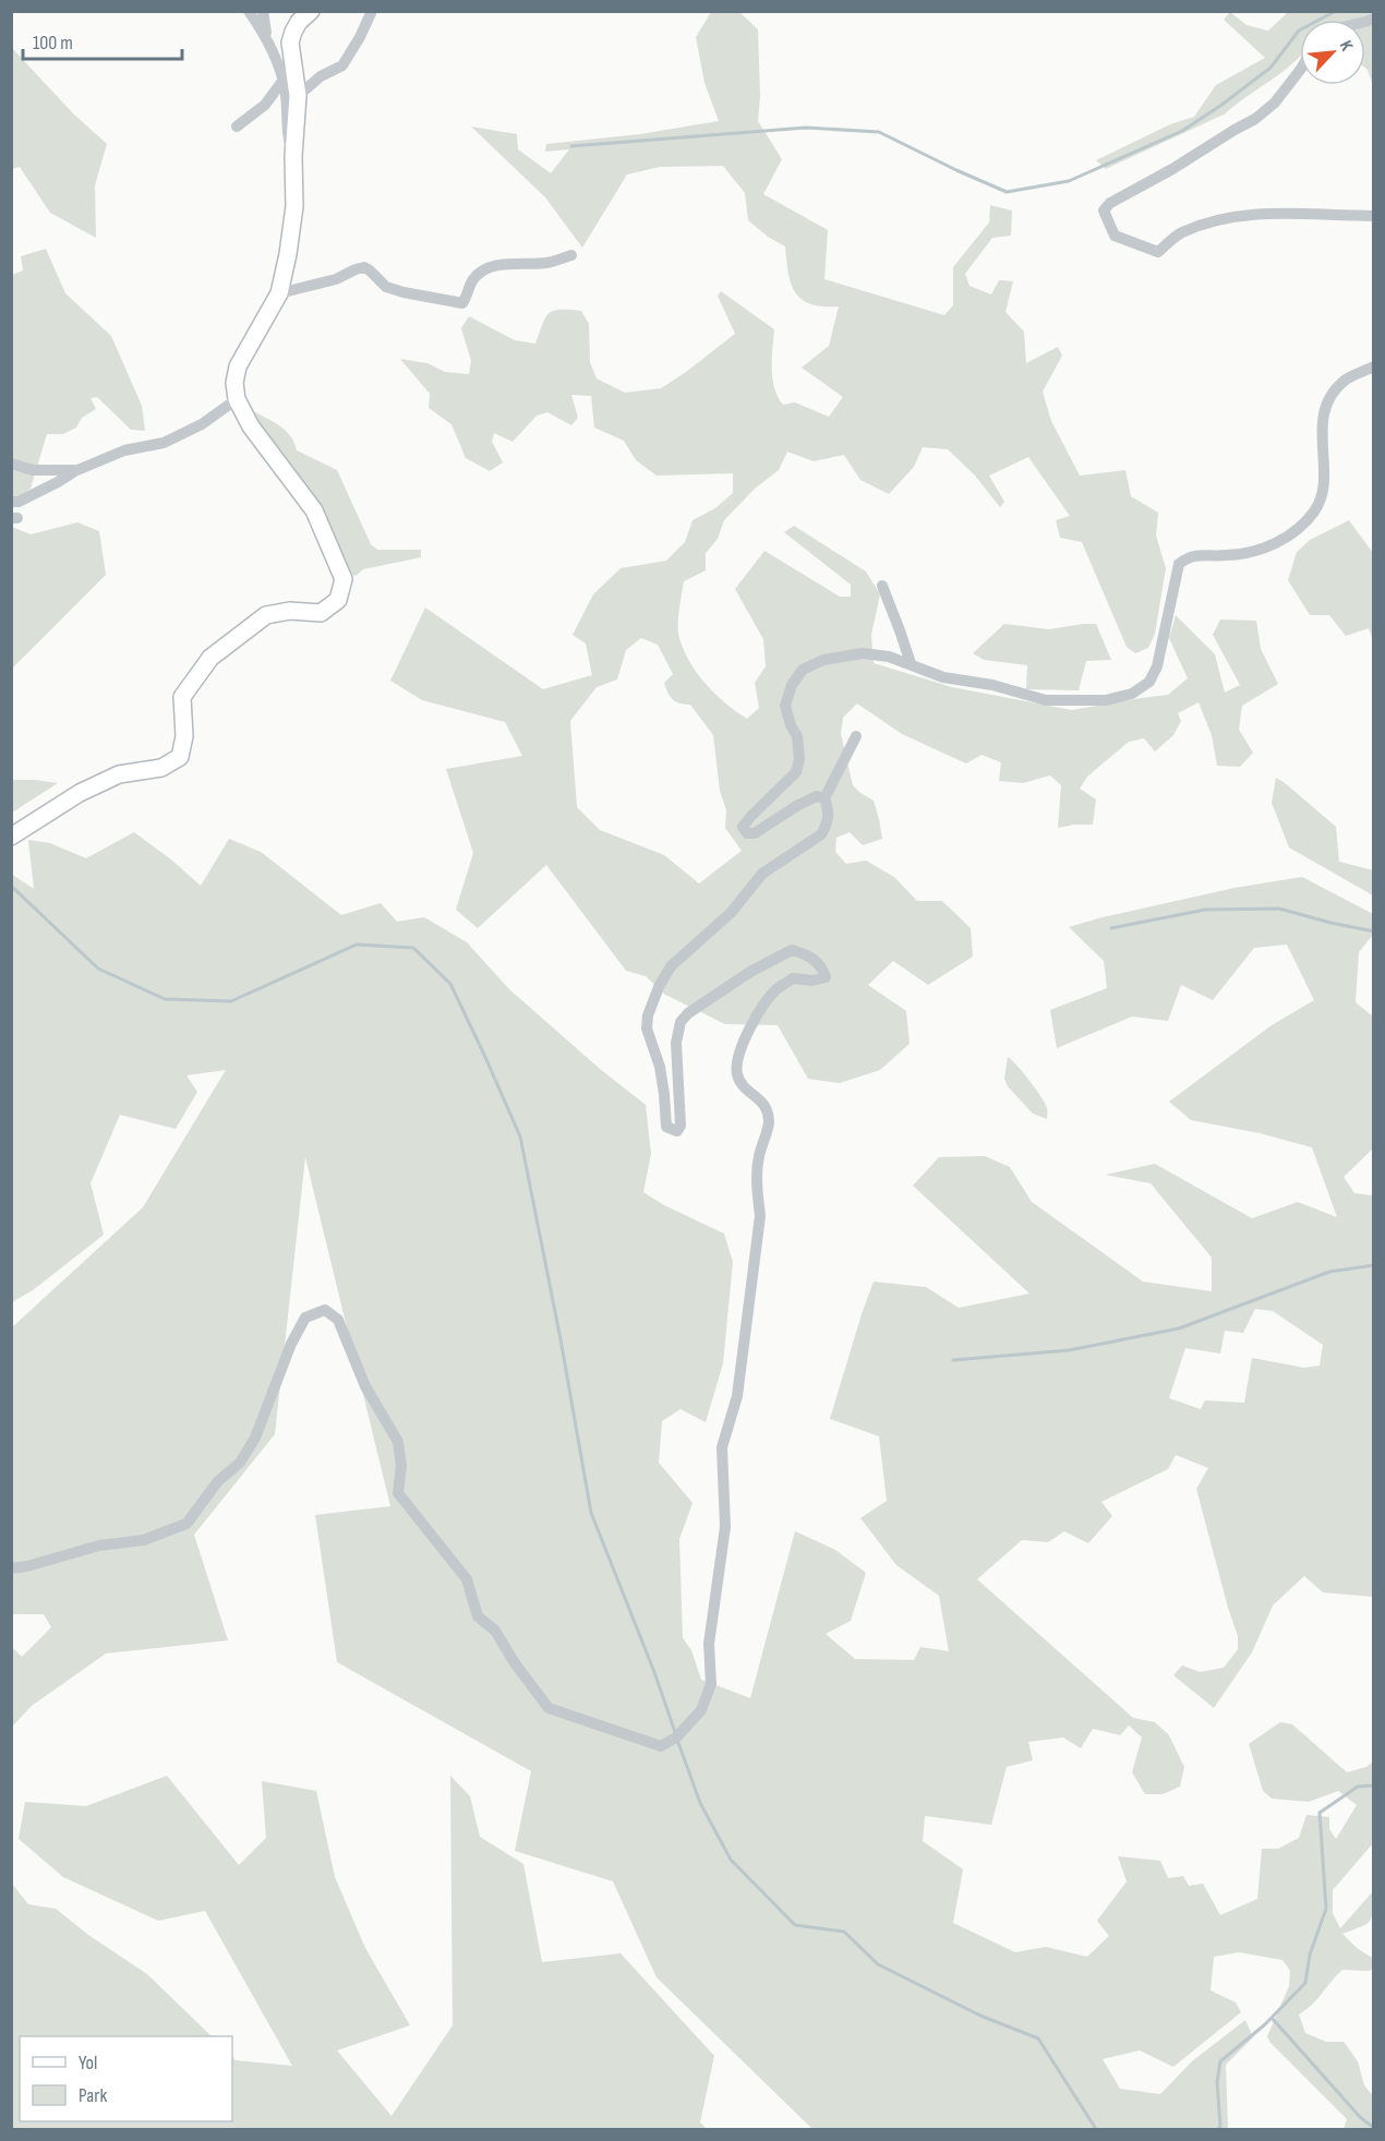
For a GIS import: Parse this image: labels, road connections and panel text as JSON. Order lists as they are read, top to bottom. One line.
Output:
{"legend":["Yol","Park"],"scale_bar":"100 m","north":"top right"}
